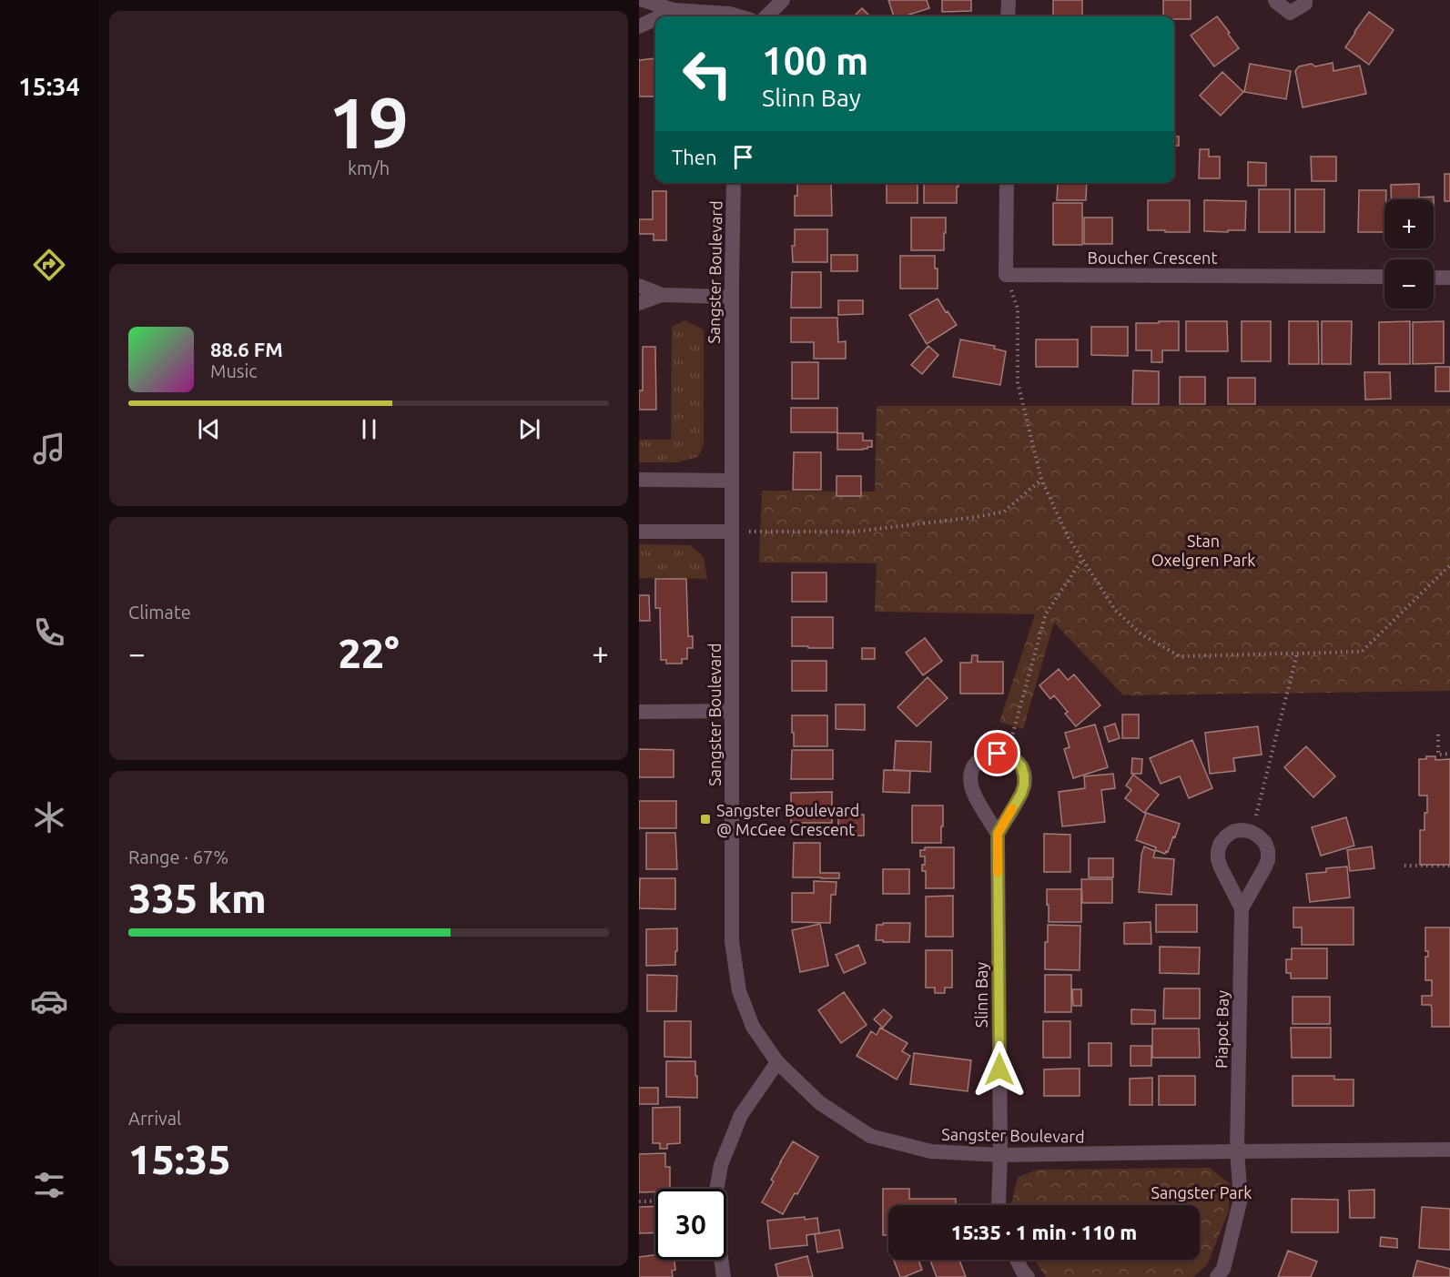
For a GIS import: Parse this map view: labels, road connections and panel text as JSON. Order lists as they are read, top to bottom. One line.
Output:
{"streets":{"street":["Boucher Crescent","Sangster Boulevard","Slinn Bay","Piapot Bay"]},"crossings":[["Sangster Boulevard","Slinn Bay"],["Sangster Boulevard","Piapot Bay"]],"parks":["Stan Oxelgren Park","Sangster Park"],"places":{"transit":["Sangster Boulevard @ McGee Crescent"]},"page":{"tabs":"15:34","tile":[["19","km/h"],"Climate",["Range · 67%","335 km"],["Arrival","15:35"]],"turn":["100 m","Slinn Bay"],"then":"Then","map_buttons":["+","−"],"song":["88.6 FM","Music"],"heat":["−","22°","+"],"limit":"30","trip":"15:35 · 1 min · 110 m"}}
